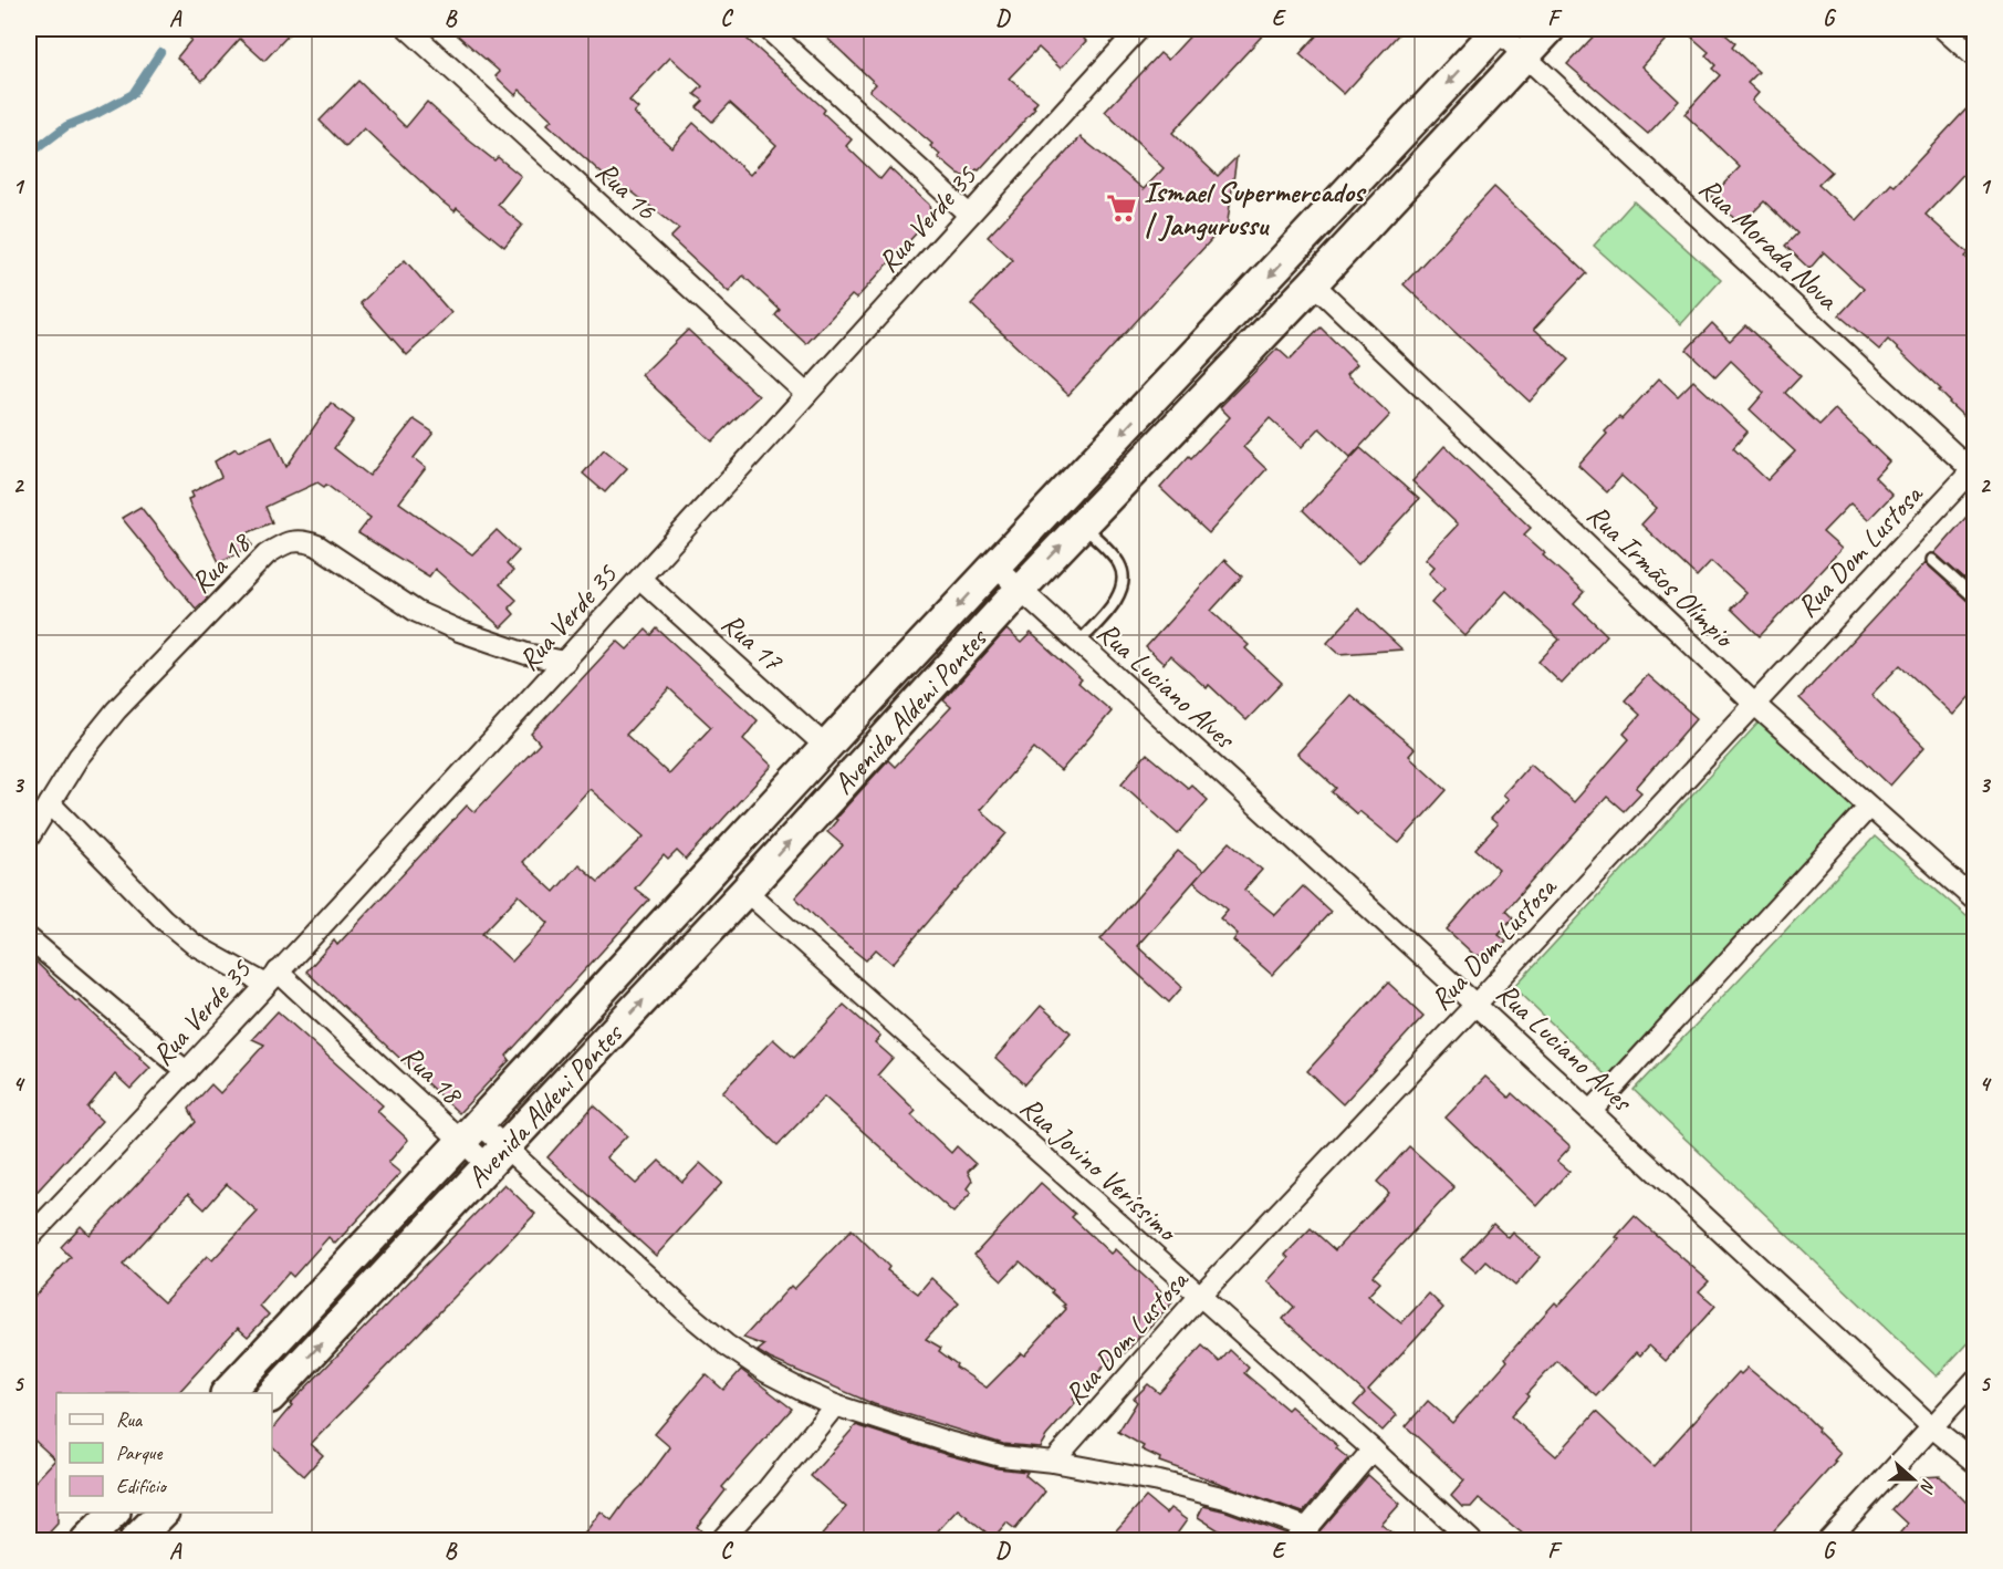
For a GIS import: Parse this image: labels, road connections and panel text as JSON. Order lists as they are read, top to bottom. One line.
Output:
{"streets":{"main road":["Avenida Aldeni Pontes"],"street":["Rua 16","Rua Verde 35","Rua Morada Nova","Rua Dom Lustosa","Rua 18","Rua Irmãos Olímpio","Rua 17","Rua Luciano Alves","Rua Jovino Veríssimo"]},"crossings":[["Rua 16","Rua Verde 35"],["Rua Verde 35","Rua 18"],["Rua Verde 35","Rua 17"],["Rua Morada Nova","Rua Dom Lustosa"],["Rua Morada Nova","Avenida Aldeni Pontes"],["Rua Dom Lustosa","Rua 18"],["Rua Dom Lustosa","Rua Irmãos Olímpio"],["Rua Dom Lustosa","Rua Luciano Alves"],["Rua Dom Lustosa","Rua Jovino Veríssimo"],["Rua 18","Avenida Aldeni Pontes"],["Rua Irmãos Olímpio","Avenida Aldeni Pontes"],["Rua 17","Avenida Aldeni Pontes"],["Rua Luciano Alves","Avenida Aldeni Pontes"],["Avenida Aldeni Pontes","Rua Jovino Veríssimo"]],"places":{"supermarket":["Ismael Supermercados | Jangurussu"]},"legend":["Rua","Parque","Edifício"],"north":"right","grid":{"columns":["A","B","C","D","E","F","G"],"rows":["1","2","3","4","5"]}}
